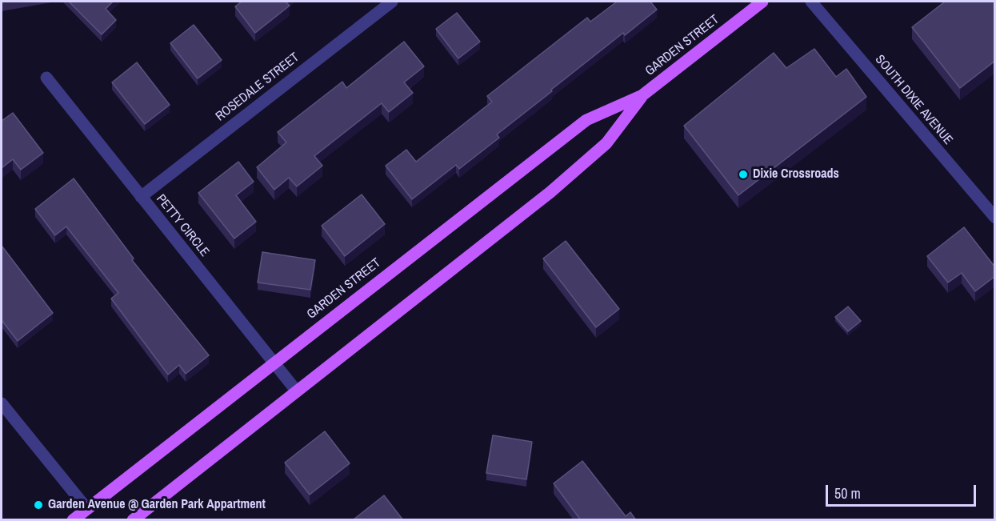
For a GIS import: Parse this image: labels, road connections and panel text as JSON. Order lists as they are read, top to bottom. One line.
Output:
{"streets":{"main road":["GARDEN STREET"],"street":["ROSEDALE STREET","SOUTH DIXIE AVENUE","PETTY CIRCLE"]},"crossings":[["GARDEN STREET","PETTY CIRCLE"],["ROSEDALE STREET","PETTY CIRCLE"]],"places":["Dixie Crossroads","Garden Avenue @ Garden Park Appartment"],"scale_bar":"50 m"}
